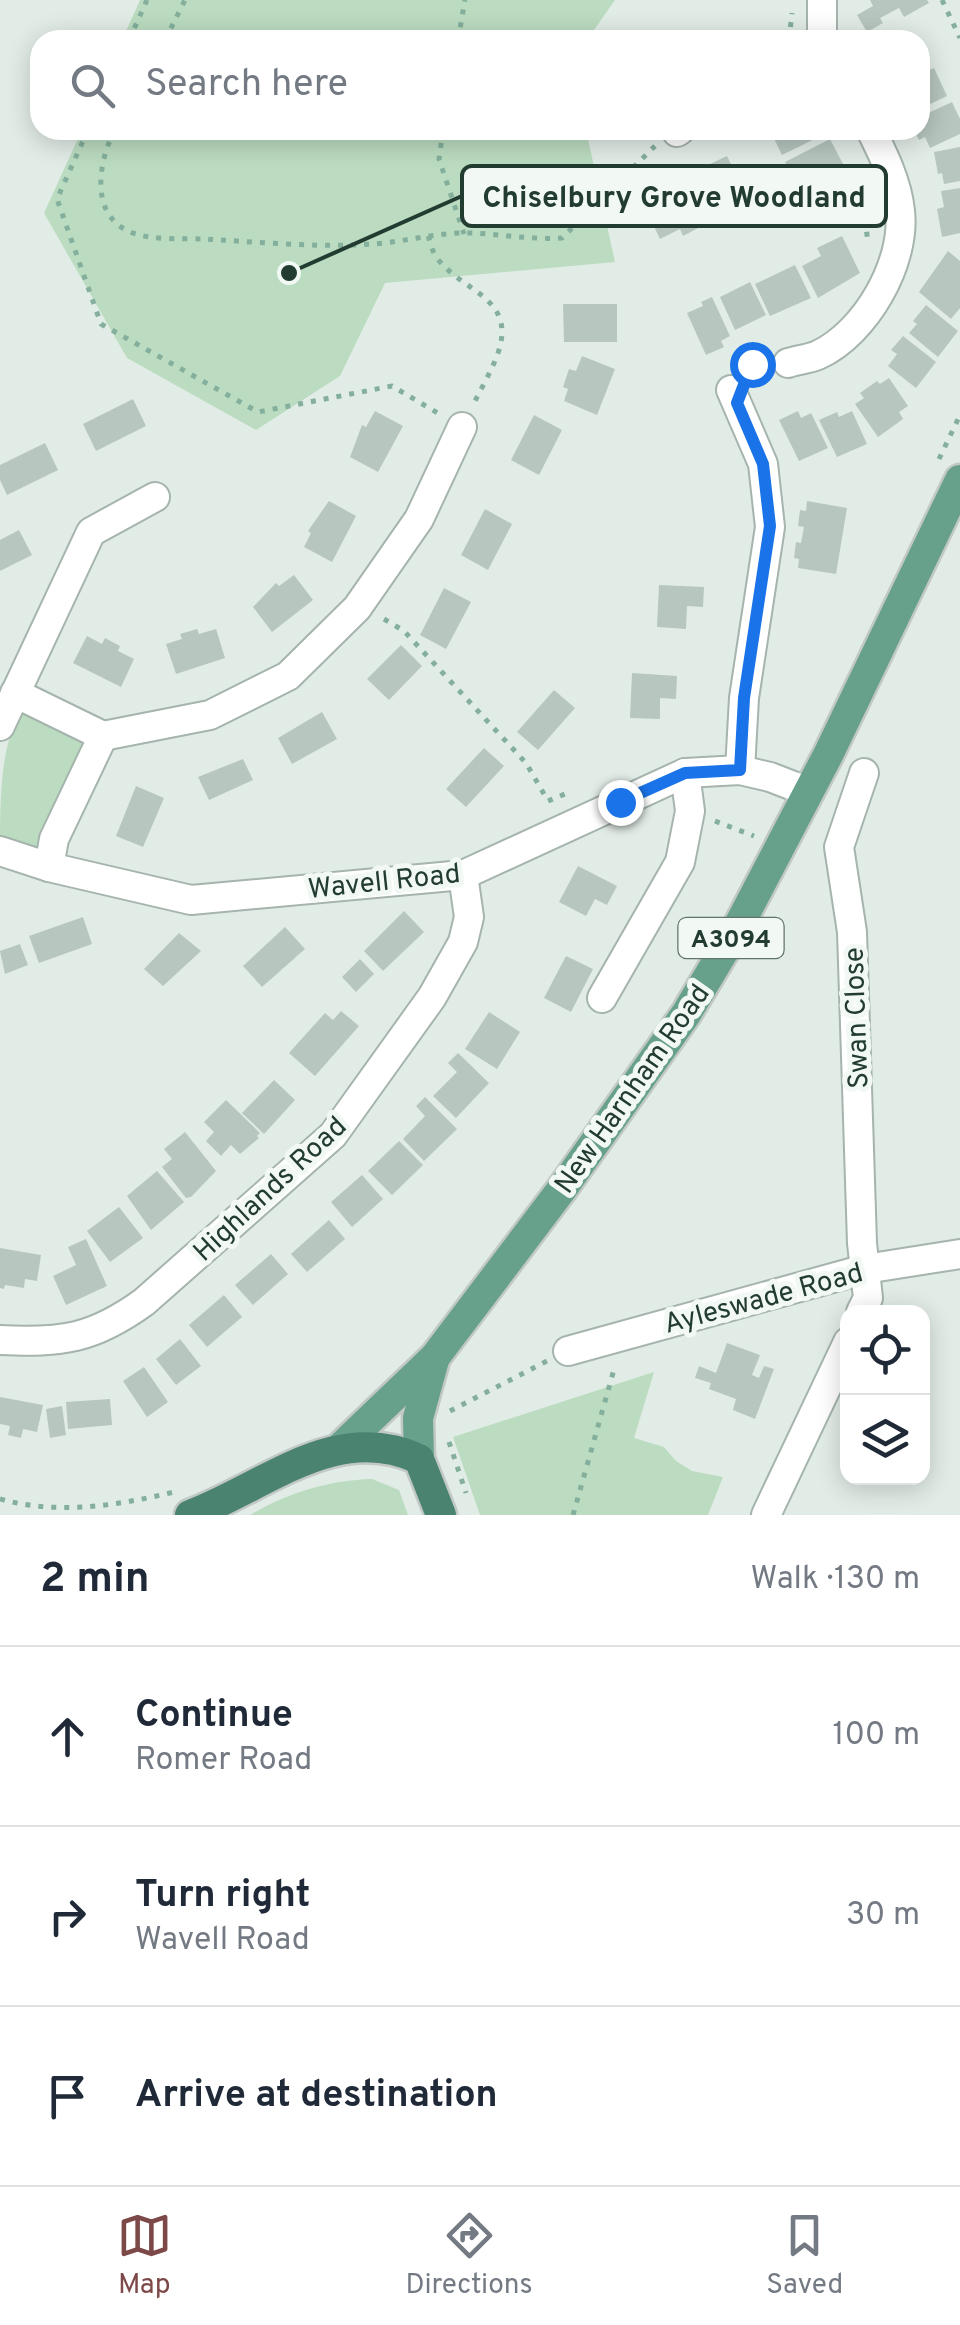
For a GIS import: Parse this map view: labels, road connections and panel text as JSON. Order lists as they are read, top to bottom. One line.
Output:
{"streets":{"main road":["A3094","New Harnham Road"],"street":["Wavell Road","Swan Close","Highlands Road","Ayleswade Road"]},"crossings":[["Wavell Road","New Harnham Road"],["Wavell Road","Highlands Road"],["A3094","New Harnham Road"],["Swan Close","Ayleswade Road"]],"places":["Chiselbury Grove Woodland"],"page":{"search":"Search here","heading":["2 min","Walk · 130 m"],"list":[["Continue","Romer Road","100 m"],["Turn right","Wavell Road","30 m"],"Arrive at destination"],"nav":["Map","Directions","Saved"]}}
